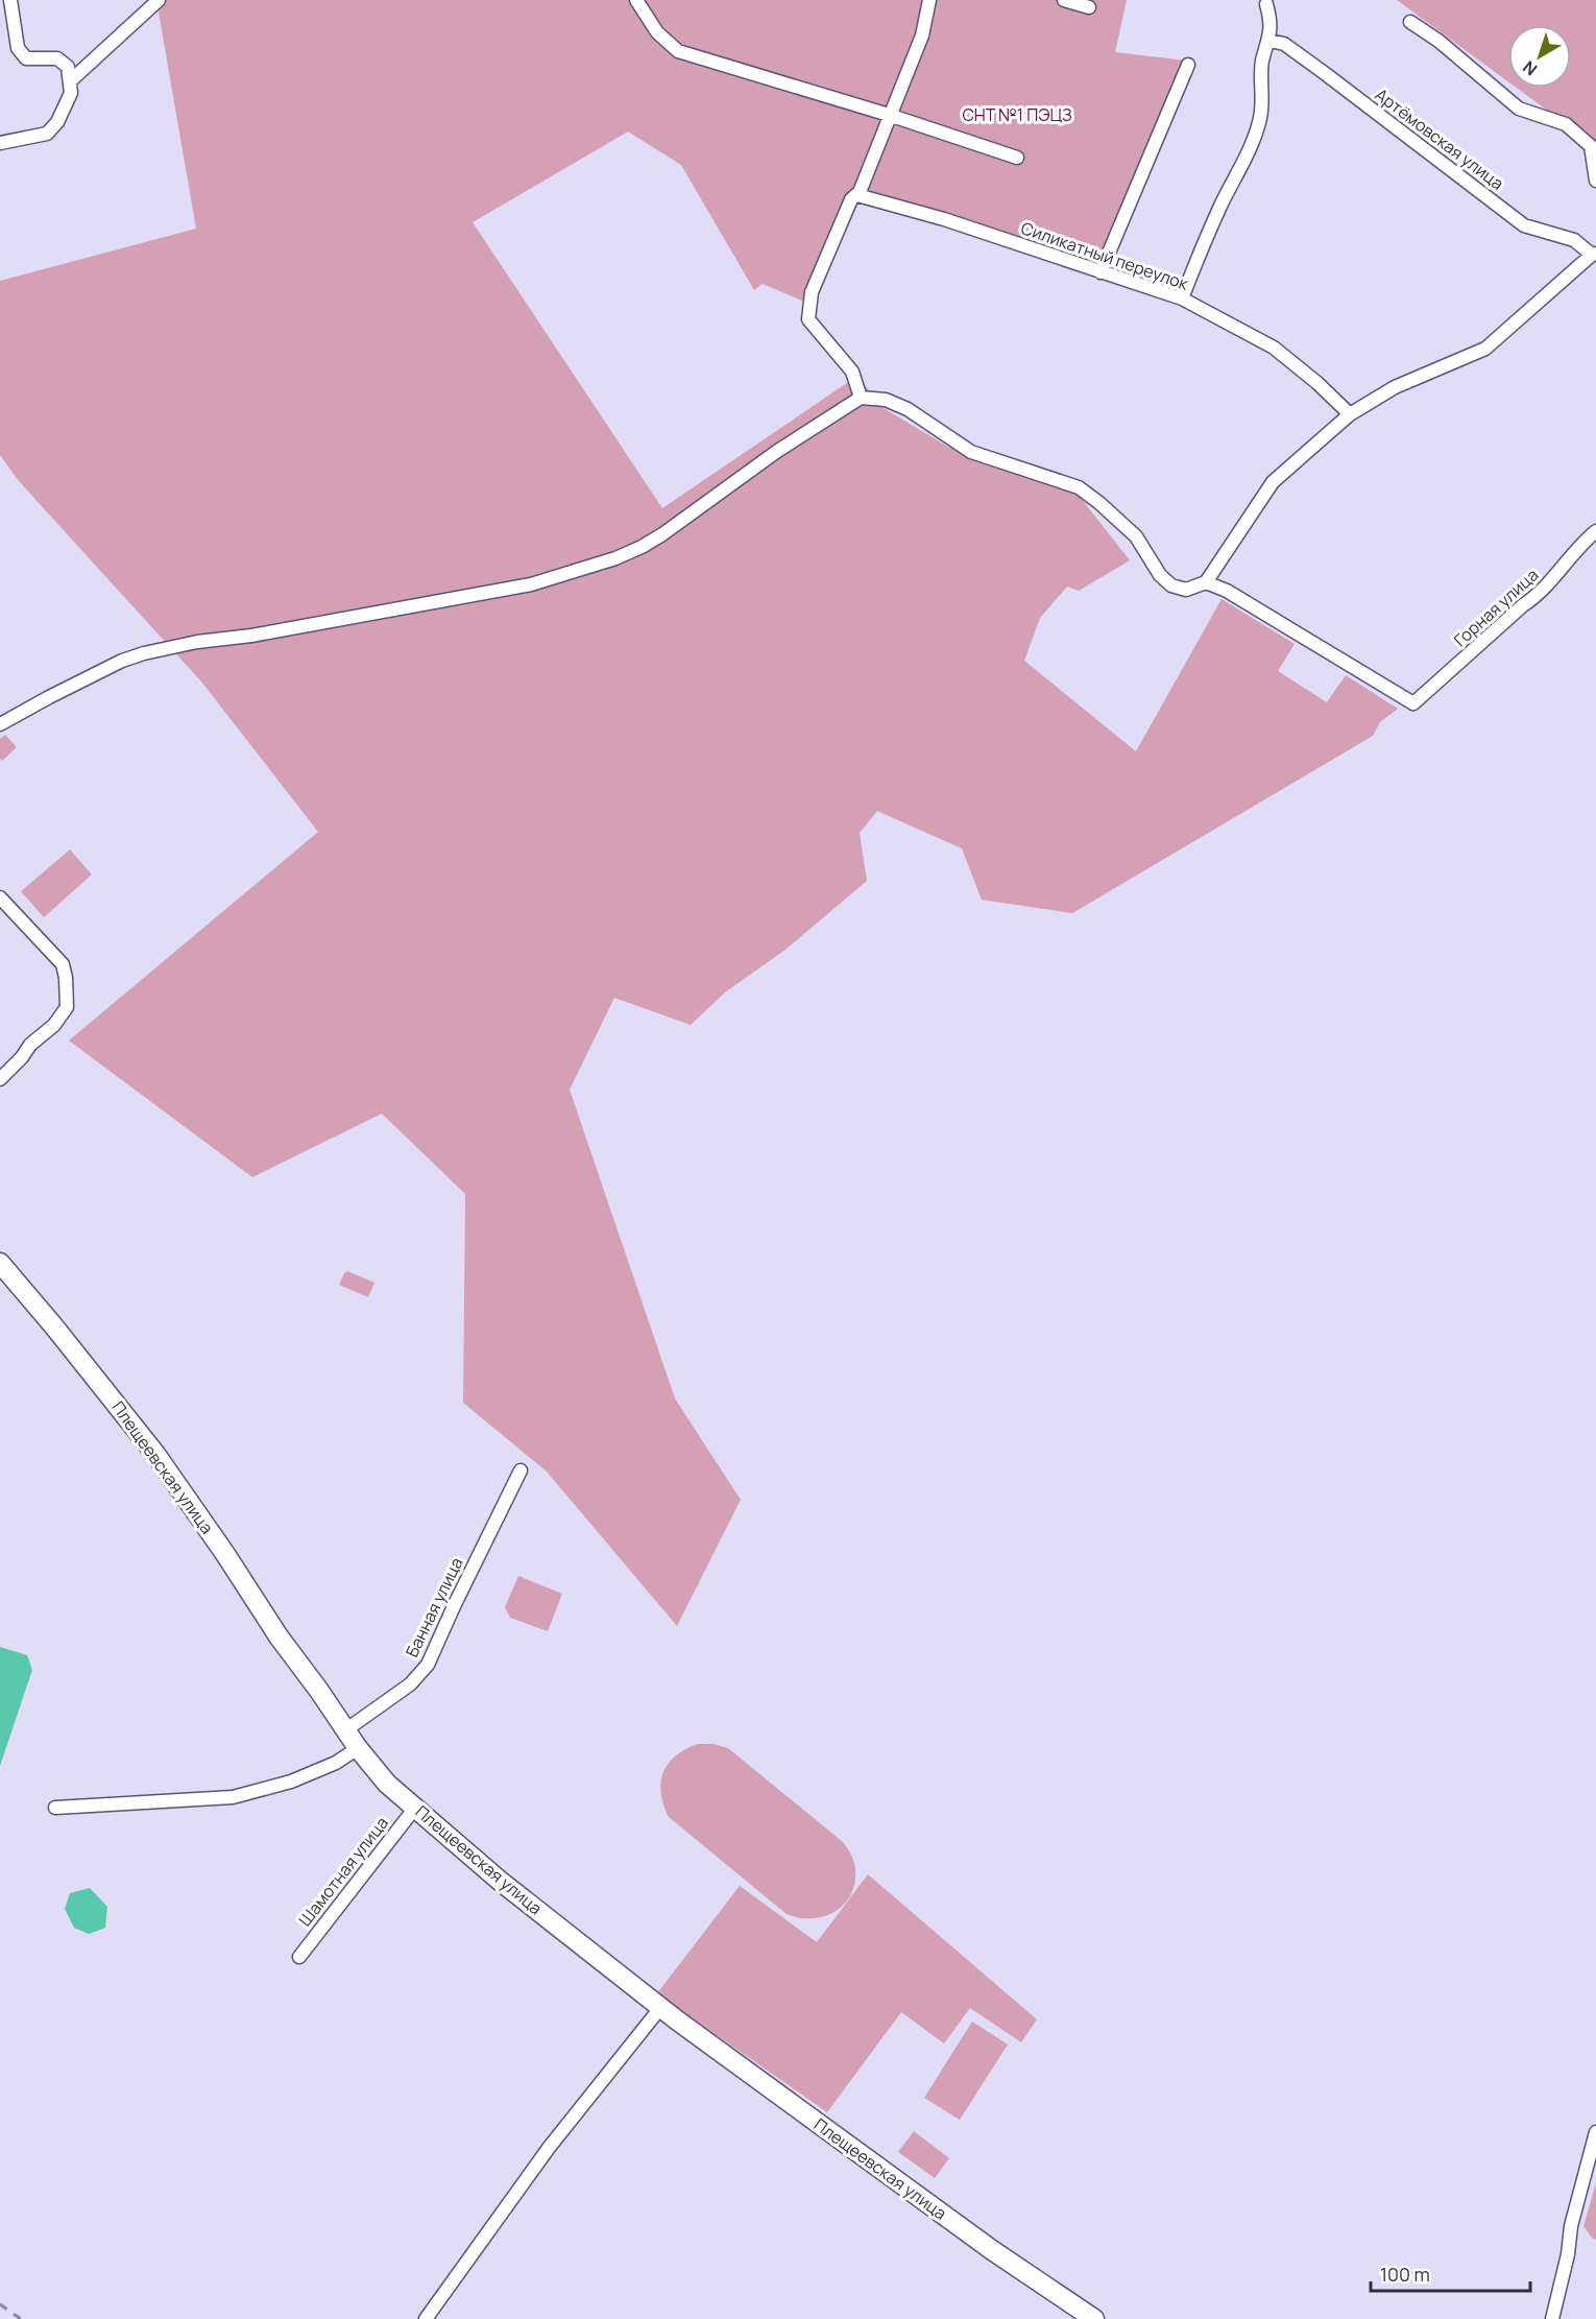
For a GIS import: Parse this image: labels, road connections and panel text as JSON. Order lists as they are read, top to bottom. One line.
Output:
{"streets":{"street":["Артёмовская улица","Силикатный переулок","Горная улица","Плещеевская улица","Банная улица","Шамотная улица"]},"crossings":[["Плещеевская улица","Банная улица"],["Плещеевская улица","Шамотная улица"]],"parks":["СНТ №1 ПЭЦЗ"],"scale_bar":"100 m","north":"bottom left"}
